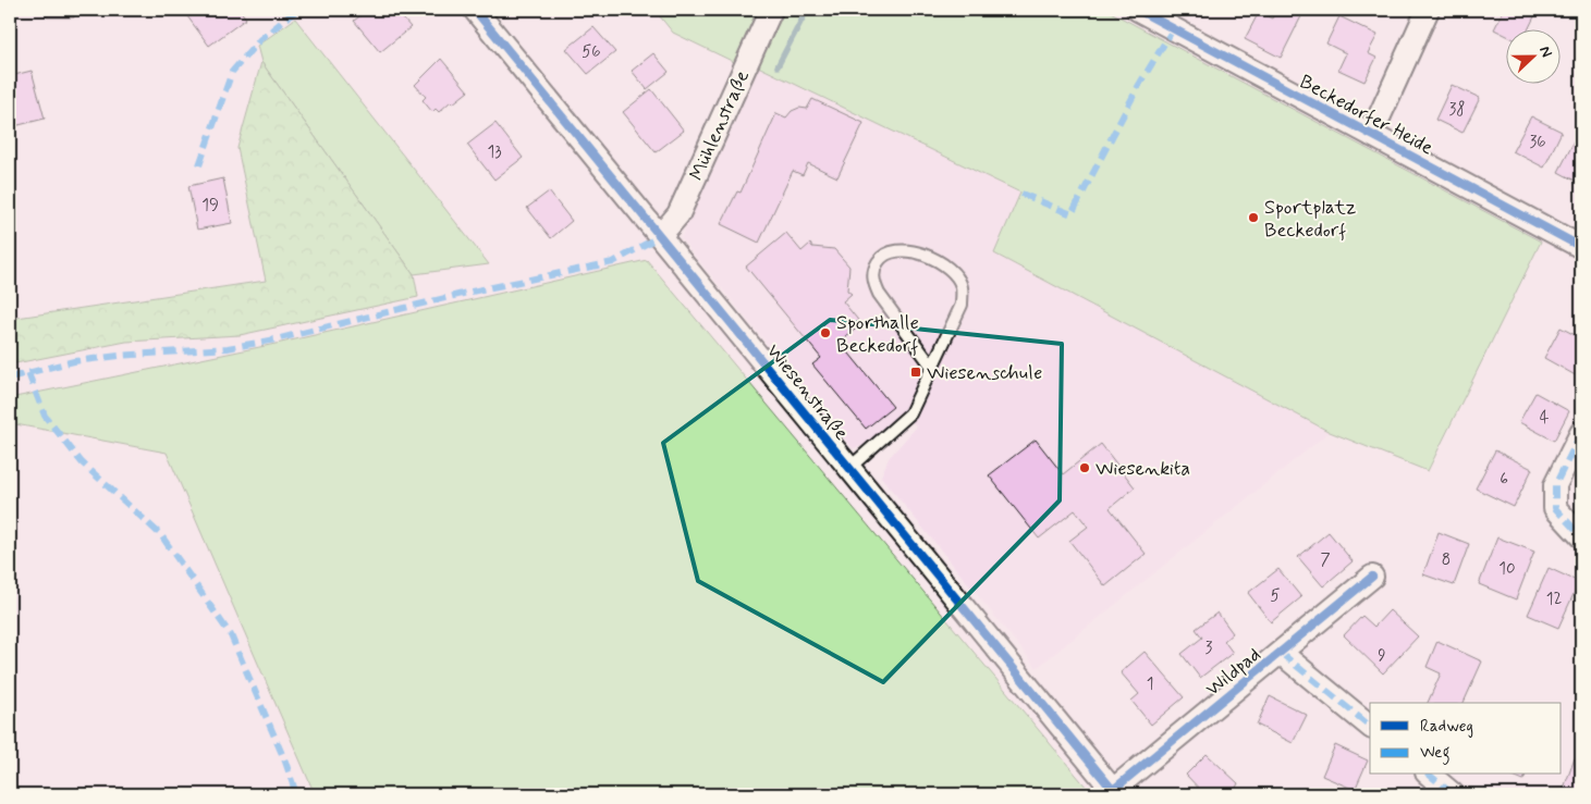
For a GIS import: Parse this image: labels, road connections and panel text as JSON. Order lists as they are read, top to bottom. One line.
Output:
{"streets":{"street":["Beckedorfer Heide","Mühlenstraße","Wiesenstraße","Wildpad"]},"crossings":[["Mühlenstraße","Wiesenstraße"],["Wiesenstraße","Wildpad"]],"places":{"other":["Sportplatz Beckedorf","Sporthalle Beckedorf","Wiesenkita"],"transit":["Wiesenschule"]},"house_numbers":["56","38","36","13","19","4","6","7","8","10","5","12","3","9","1"],"legend":["Radweg","Weg"],"north":"right"}
